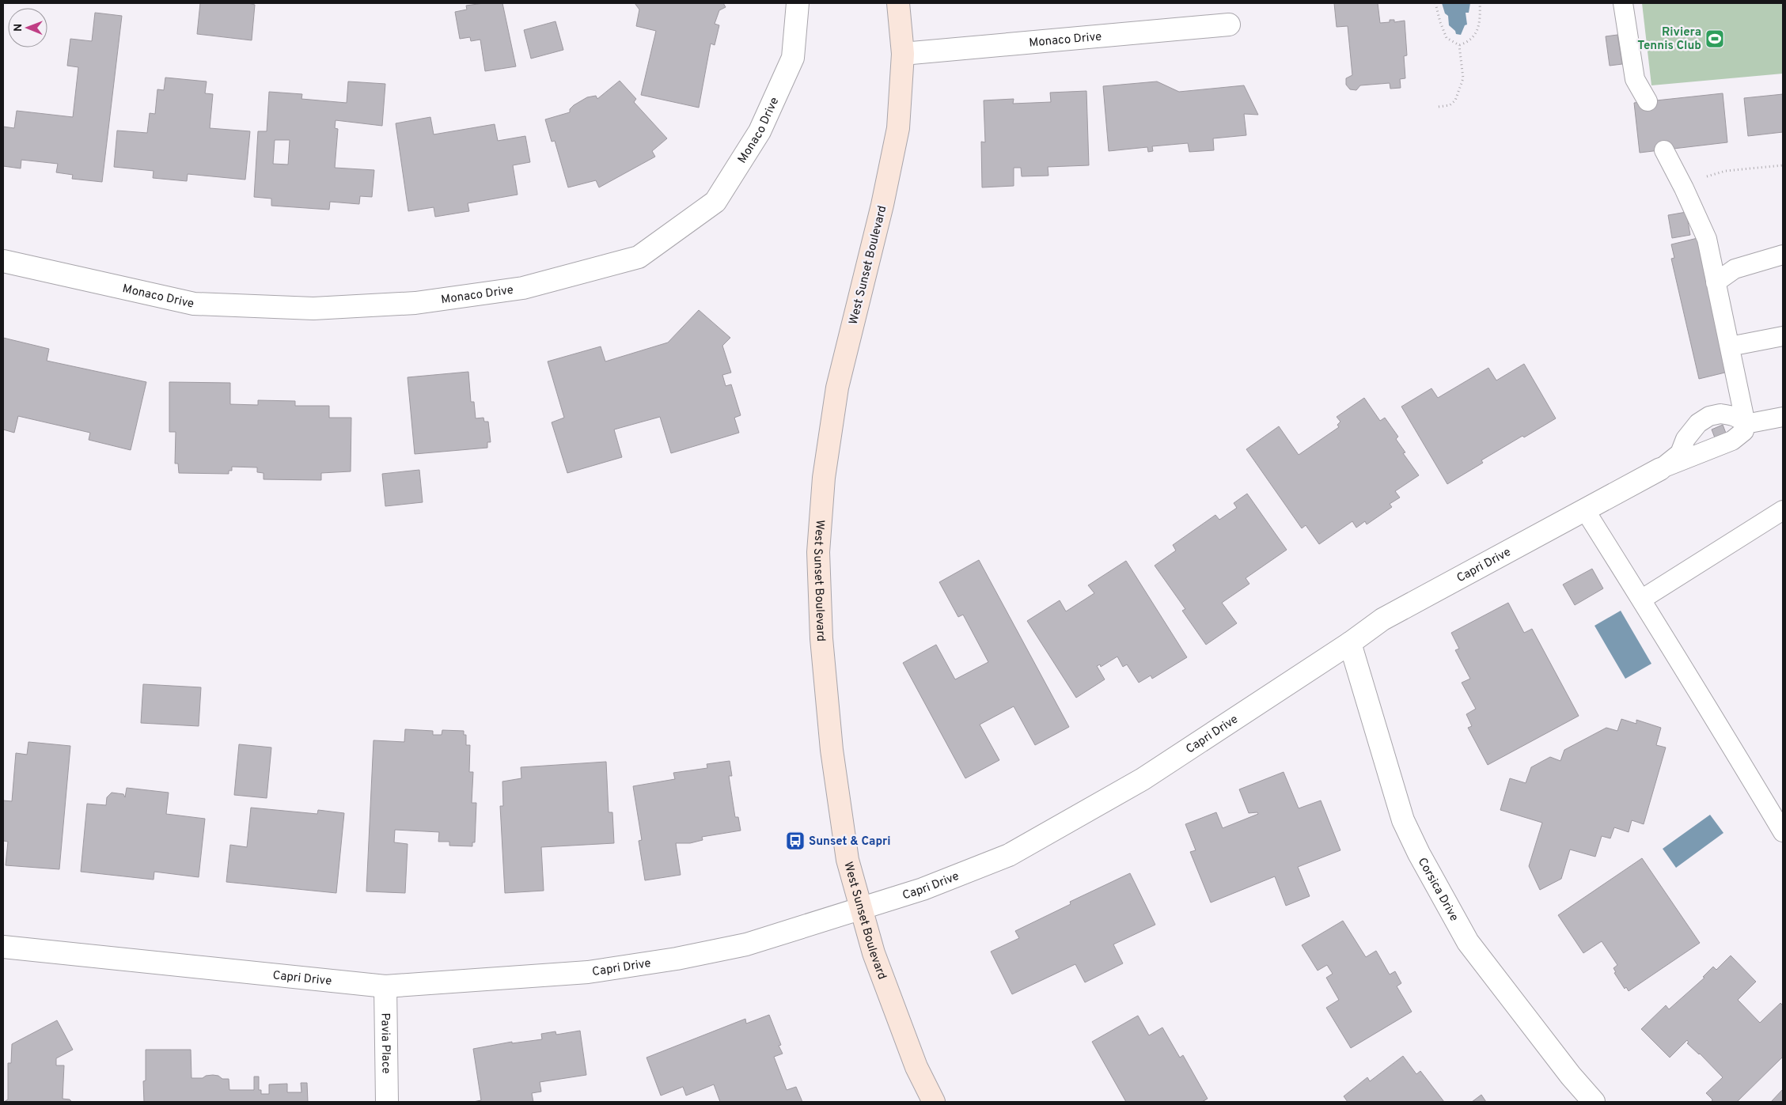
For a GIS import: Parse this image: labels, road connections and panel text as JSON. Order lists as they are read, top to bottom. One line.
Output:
{"streets":{"main road":["West Sunset Boulevard"],"street":["Monaco Drive","Capri Drive","Corsica Drive","Pavia Place"]},"crossings":[["Monaco Drive","West Sunset Boulevard"],["West Sunset Boulevard","Capri Drive"],["Capri Drive","Corsica Drive"],["Capri Drive","Pavia Place"]],"places":{"sports":["Riviera Tennis Club"],"bus stop":["Sunset & Capri"]},"north":"left"}
